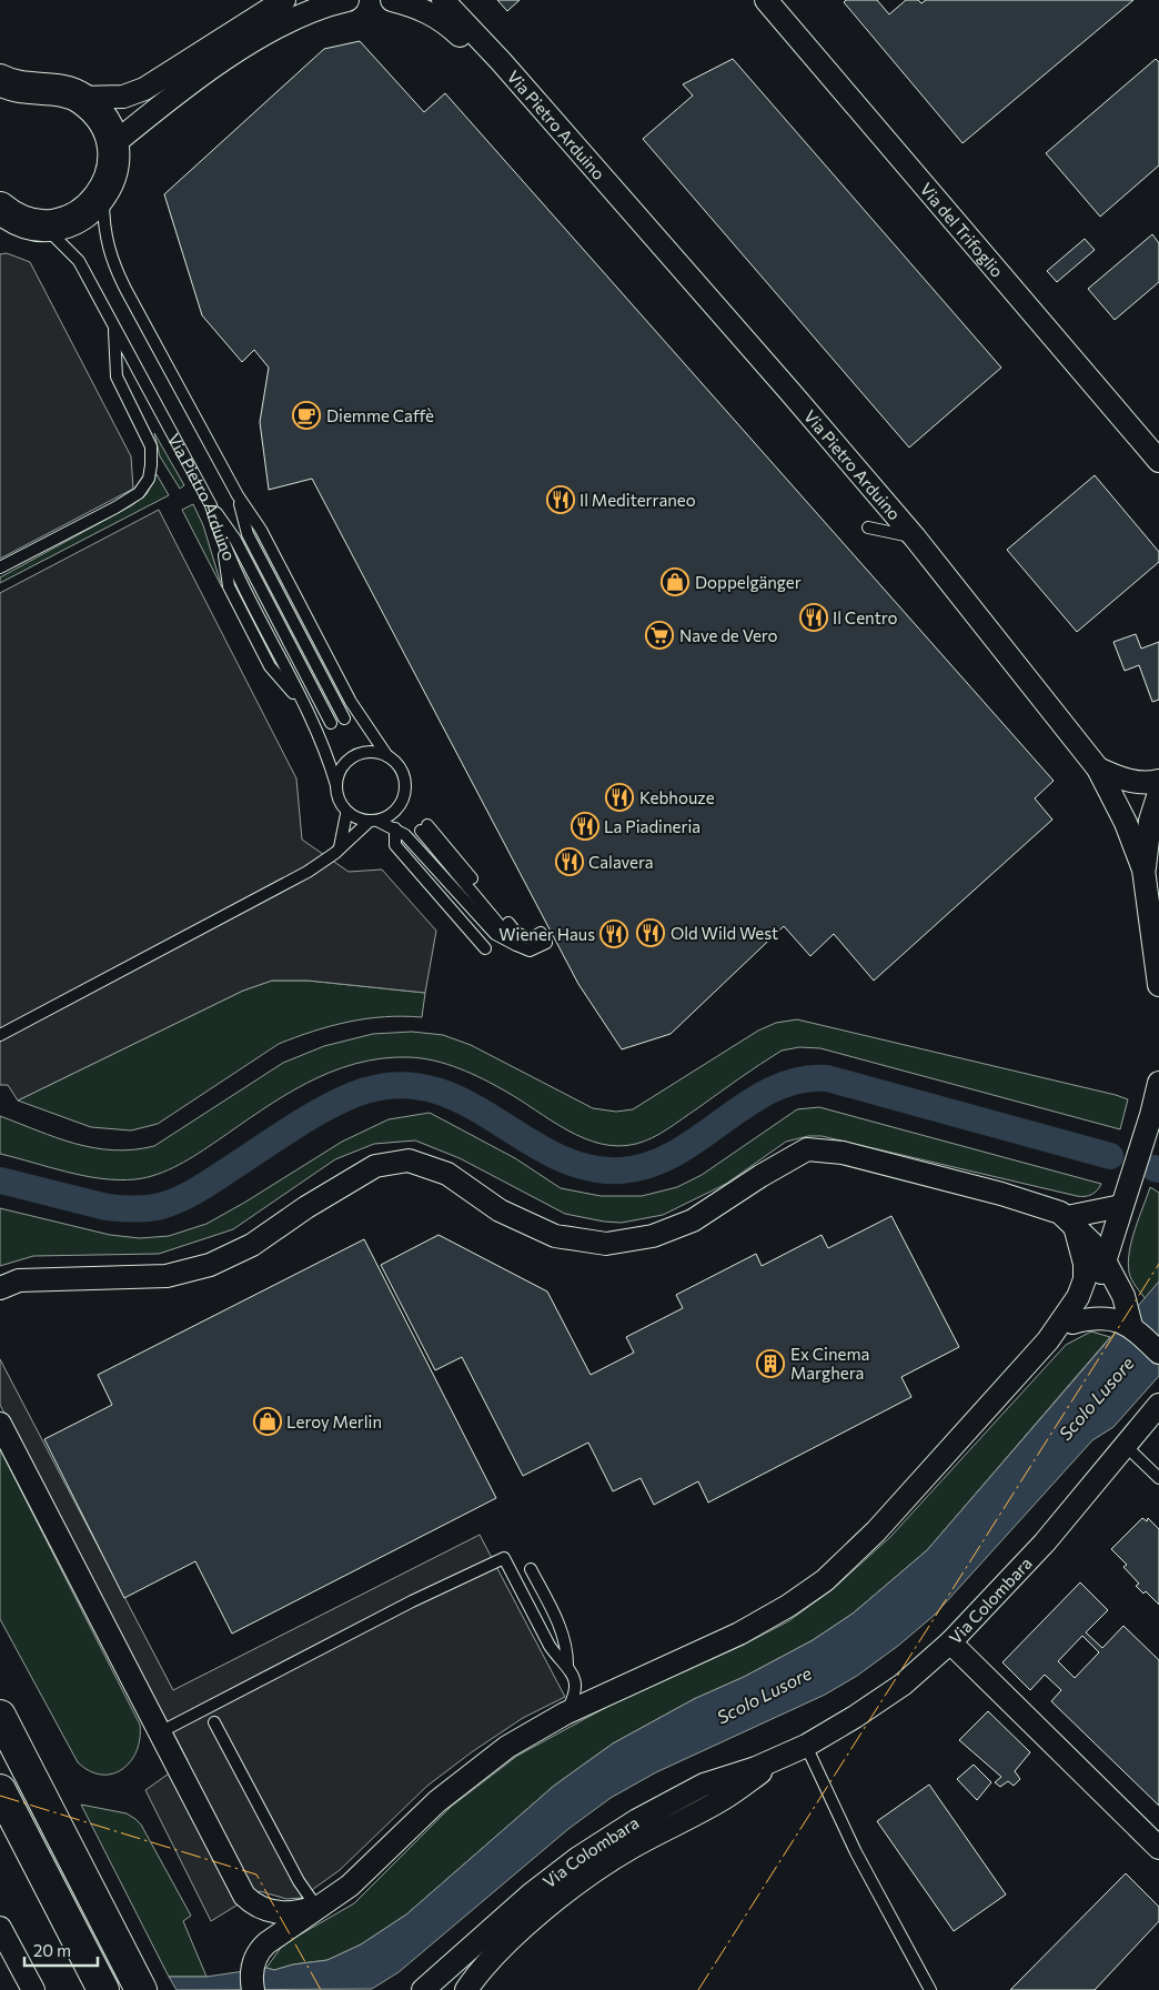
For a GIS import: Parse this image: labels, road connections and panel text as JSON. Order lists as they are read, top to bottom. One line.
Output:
{"streets":{"street":["Via Pietro Arduino","Via del Trifoglio","Via Colombara"]},"water":["Scolo Lusore"],"places":{"cafe":["Diemme Caffè"],"restaurant":["Il Mediterraneo","Il Centro","Kebhouze","La Piadineria","Calavera","Old Wild West","Wiener Haus"],"shop":["Doppelgänger","Leroy Merlin"],"supermarket":["Nave de Vero"],"building":["Ex Cinema Marghera"]},"scale_bar":"20 m"}
